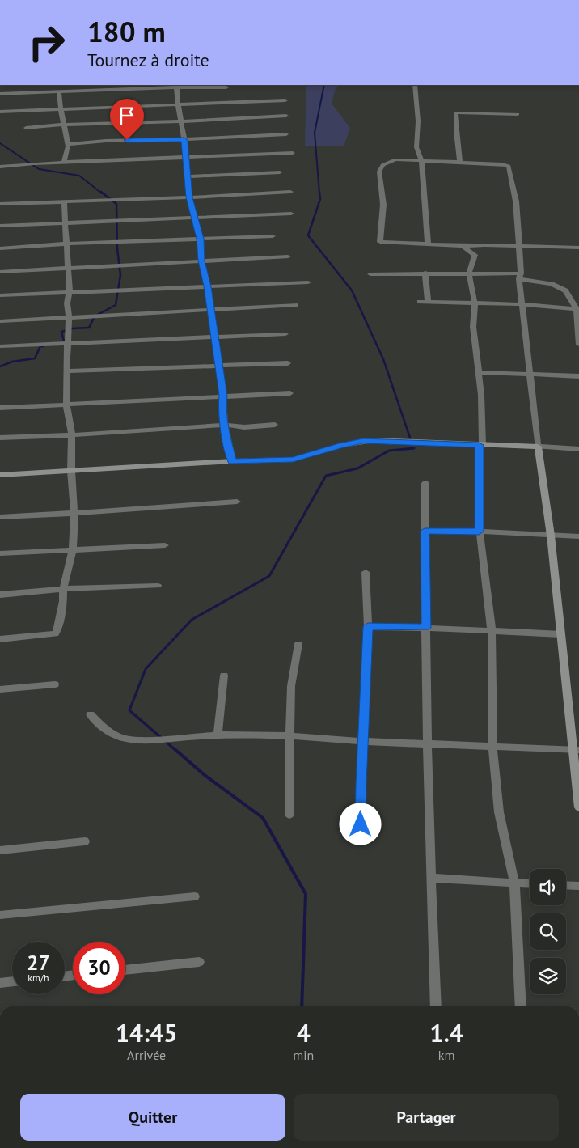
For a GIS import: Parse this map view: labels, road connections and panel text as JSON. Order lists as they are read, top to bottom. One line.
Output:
{"page":{"turn":["180 m","Tournez à droite"],"speed":"27 km/h","limit":"30","eta":["14:45","Arrivée","4","min","1.4","km"],"buttons":["Quitter","Partager"]}}
